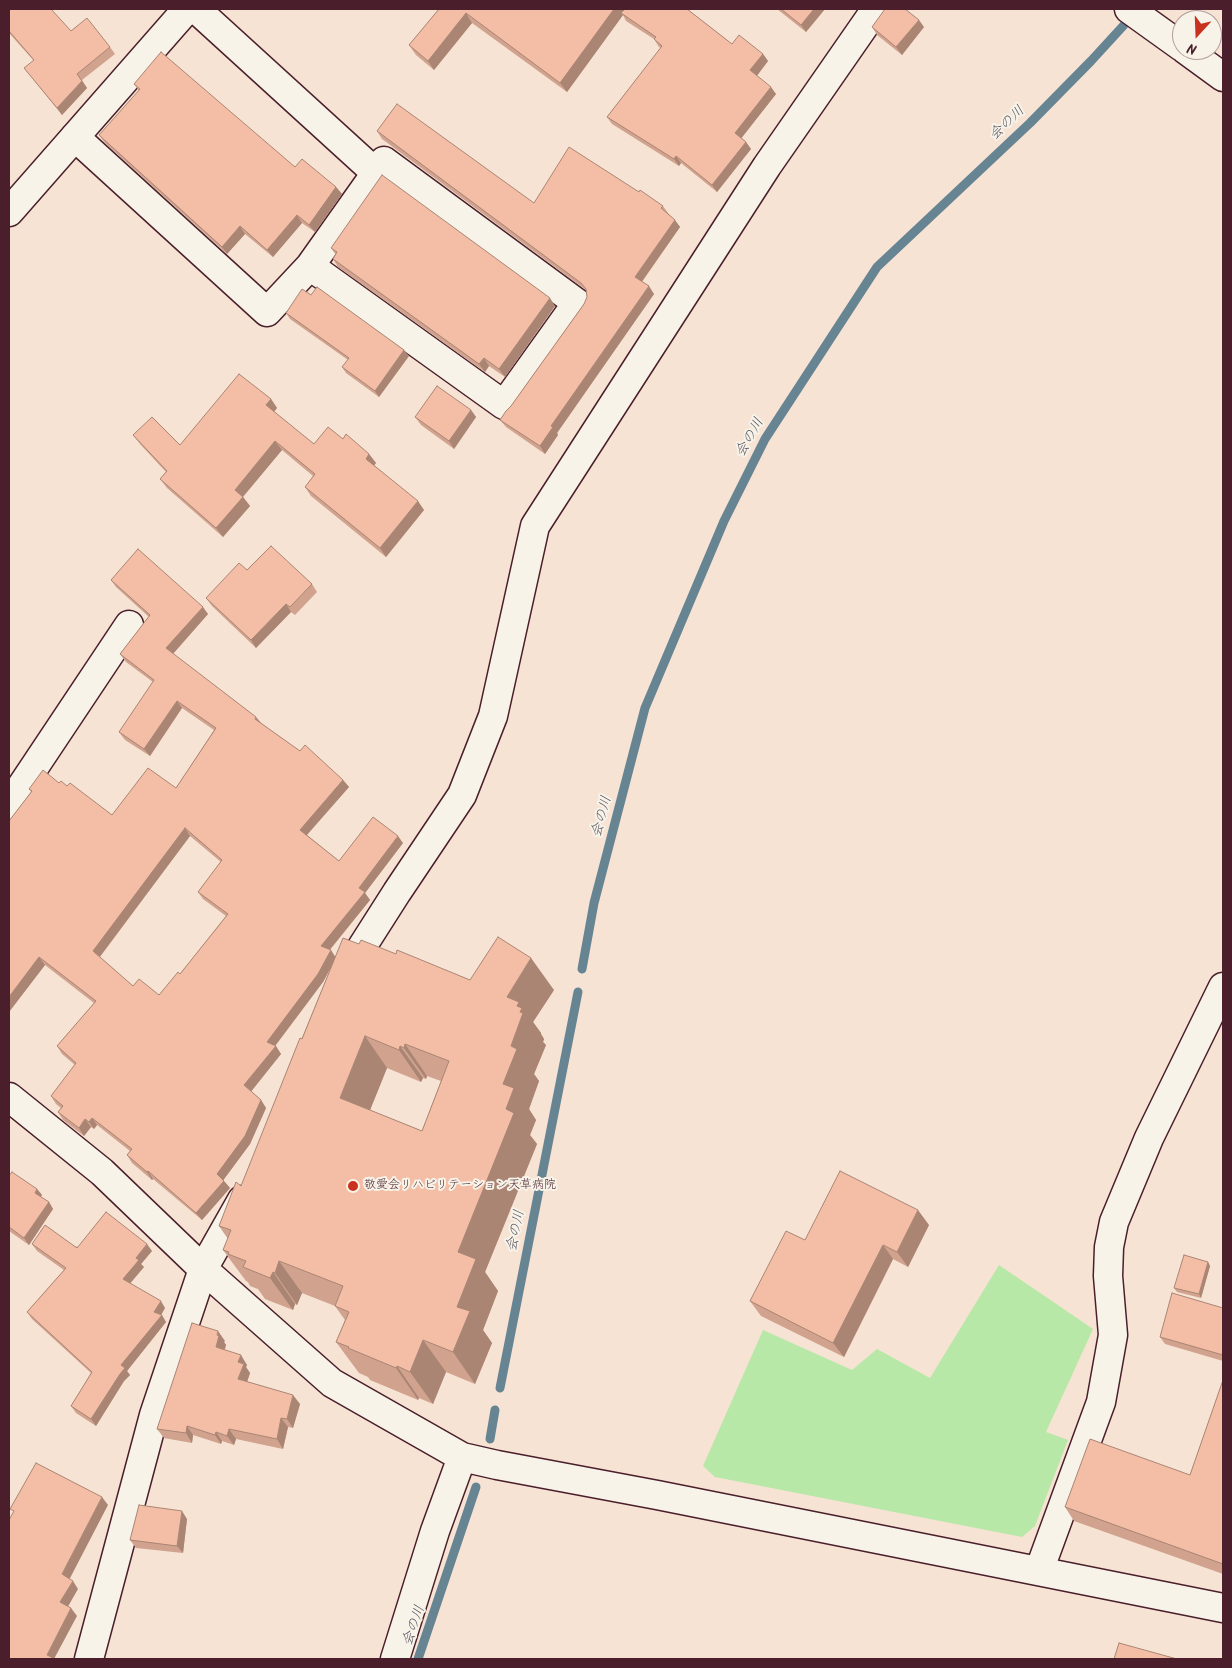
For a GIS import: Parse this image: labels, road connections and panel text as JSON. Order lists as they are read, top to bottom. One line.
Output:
{"water":["会の川"],"places":["敬愛会リハビリテーション天草病院"],"north":"bottom"}
